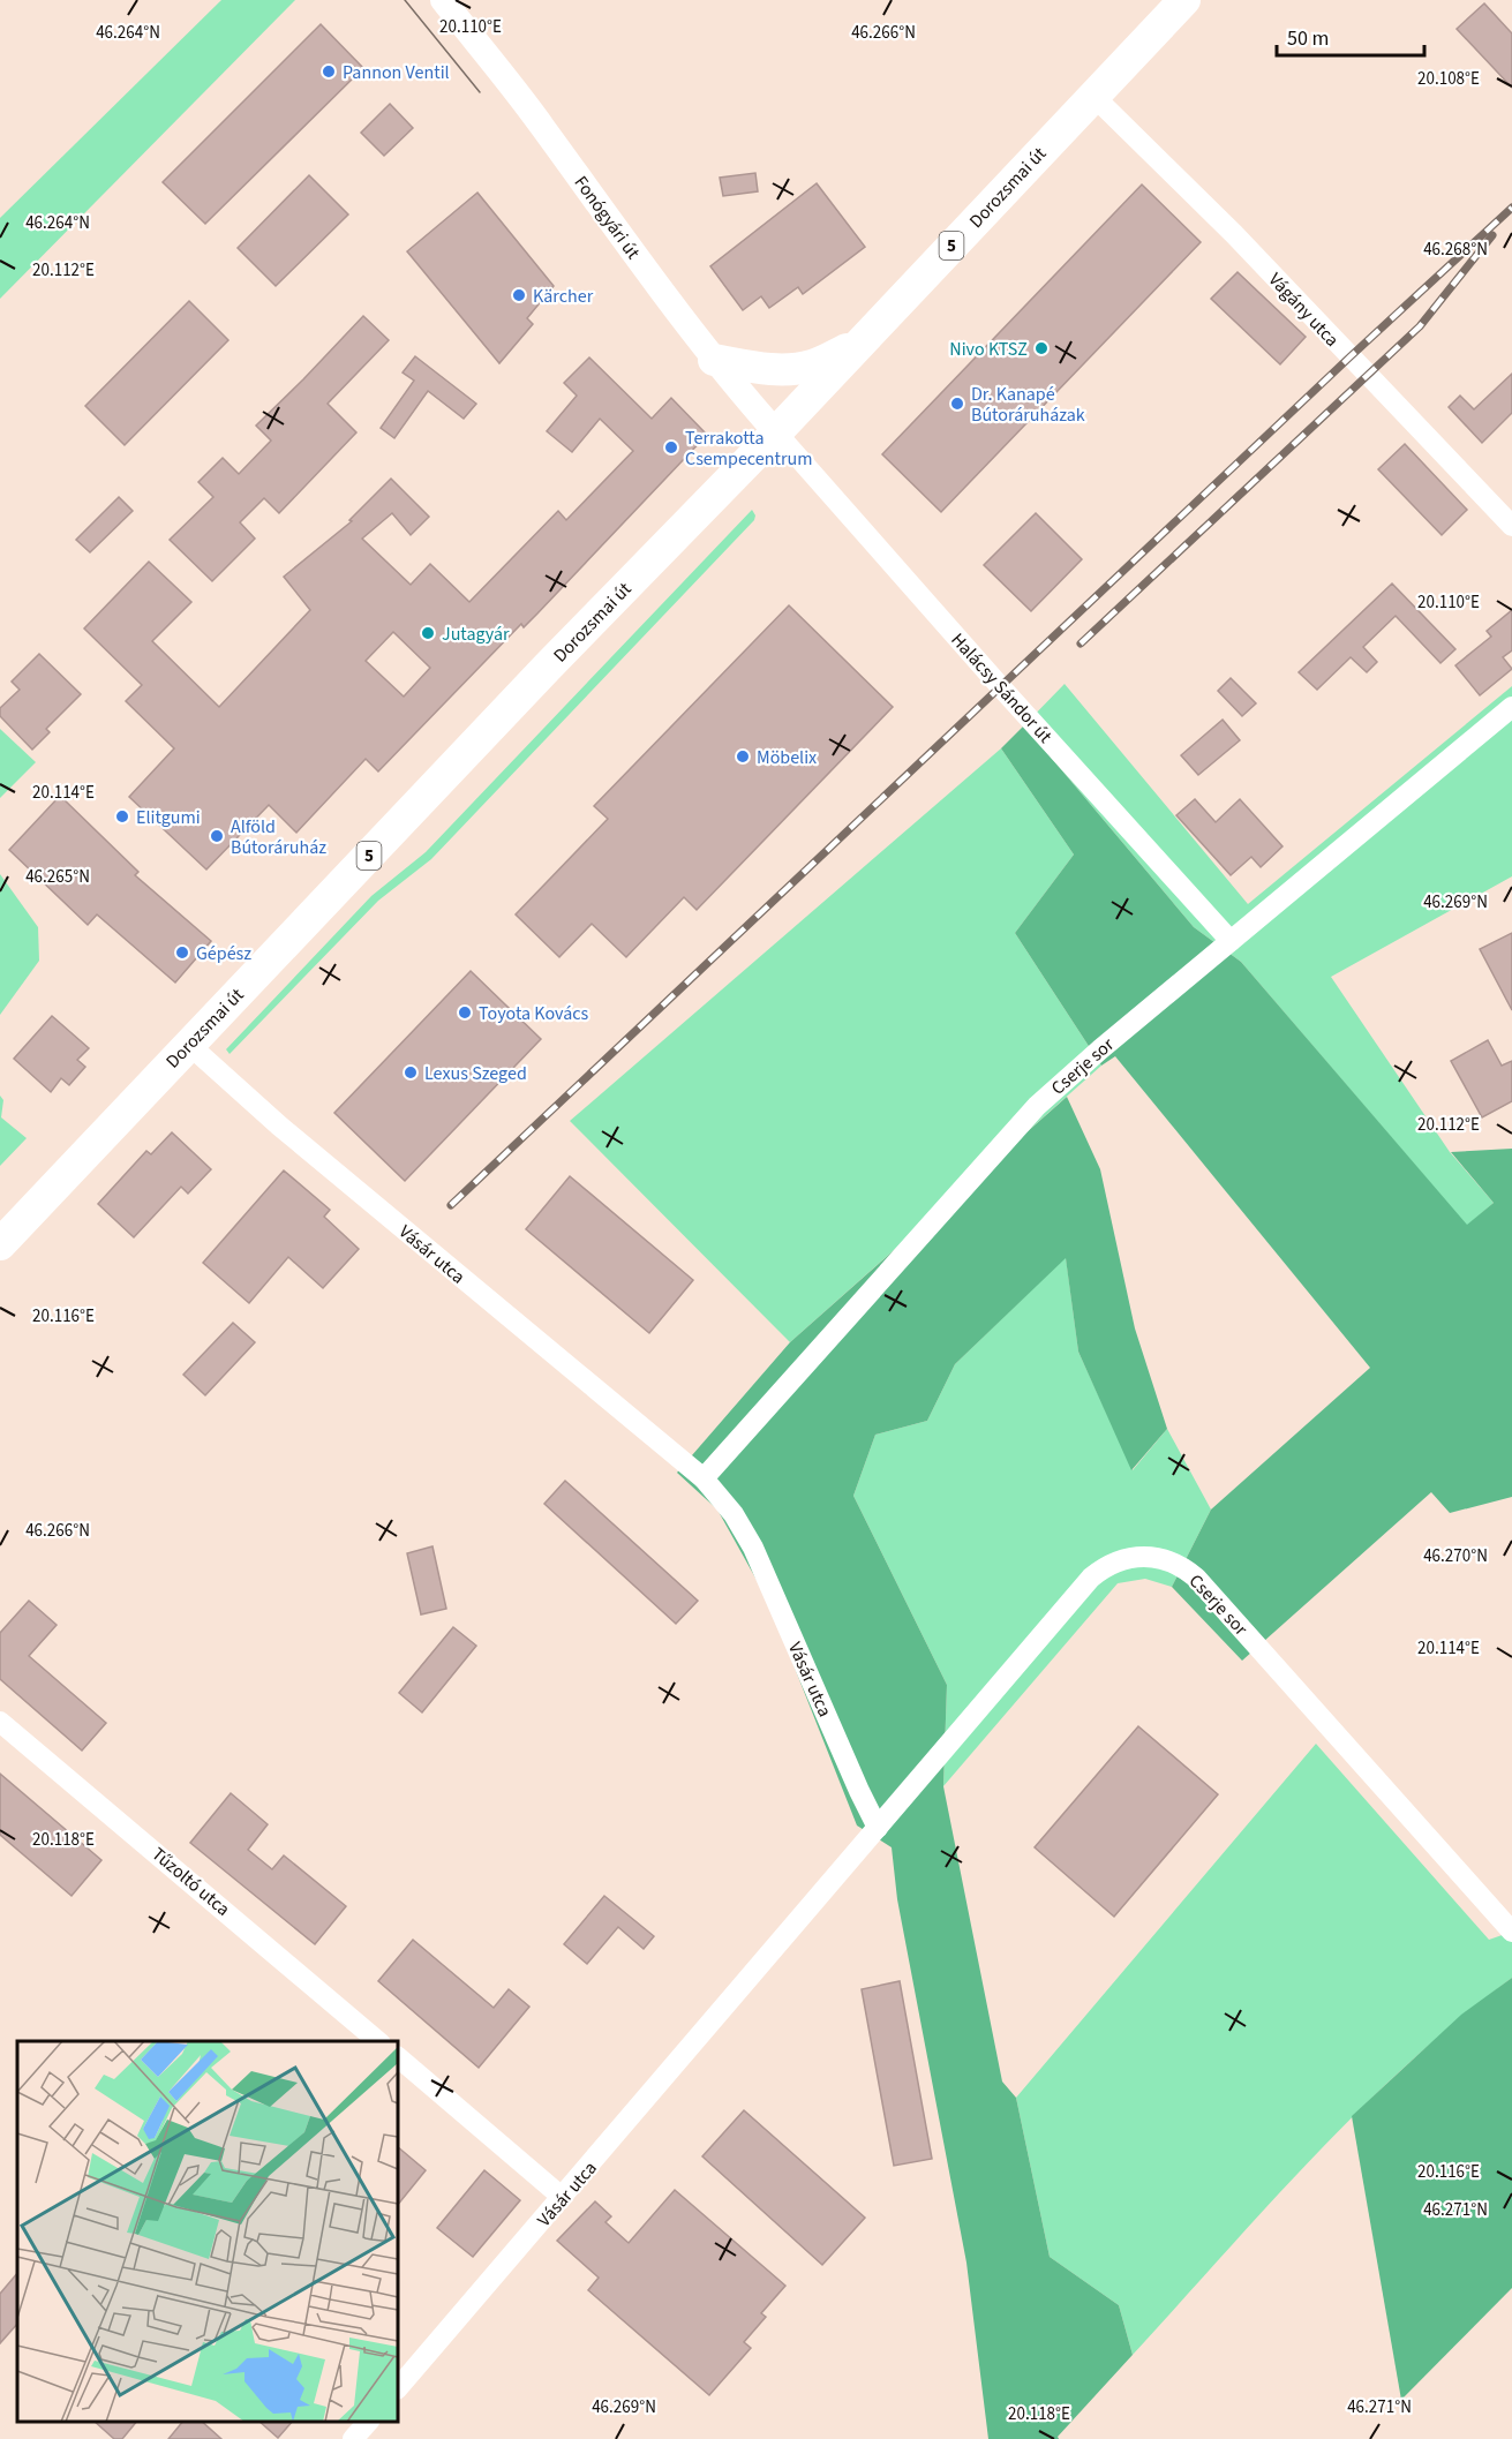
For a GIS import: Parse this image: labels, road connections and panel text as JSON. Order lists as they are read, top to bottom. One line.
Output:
{"streets":{"main road":["Dorozsmai út","5"],"street":["Fonógyári út","Vágány utca","Halácsy Sándor út","Cserje sor","Vásár utca","Tűzoltó utca"]},"crossings":[["Dorozsmai út","Fonógyári út"],["Dorozsmai út","Vágány utca"],["Dorozsmai út","Halácsy Sándor út"],["Dorozsmai út","Vásár utca"],["Fonógyári út","Halácsy Sándor út"],["Halácsy Sándor út","Cserje sor"],["Cserje sor","Vásár utca"]],"places":["Pannon Ventil","Kärcher","Nivo KTSZ","Dr. Kanapé Bútoráruházak","Terrakotta Csempecentrum","Jutagyár","Möbelix","Elitgumi","Alföld Bútoráruház","Gépész","Toyota Kovács","Lexus Szeged"],"scale_bar":"50 m","coordinates":["20.110°E","46.264°N","46.266°N","20.108°E","46.268°N","20.112°E","20.114°E","46.265°N","46.269°N","20.116°E","46.270°N","20.118°E","46.271°N"]}
